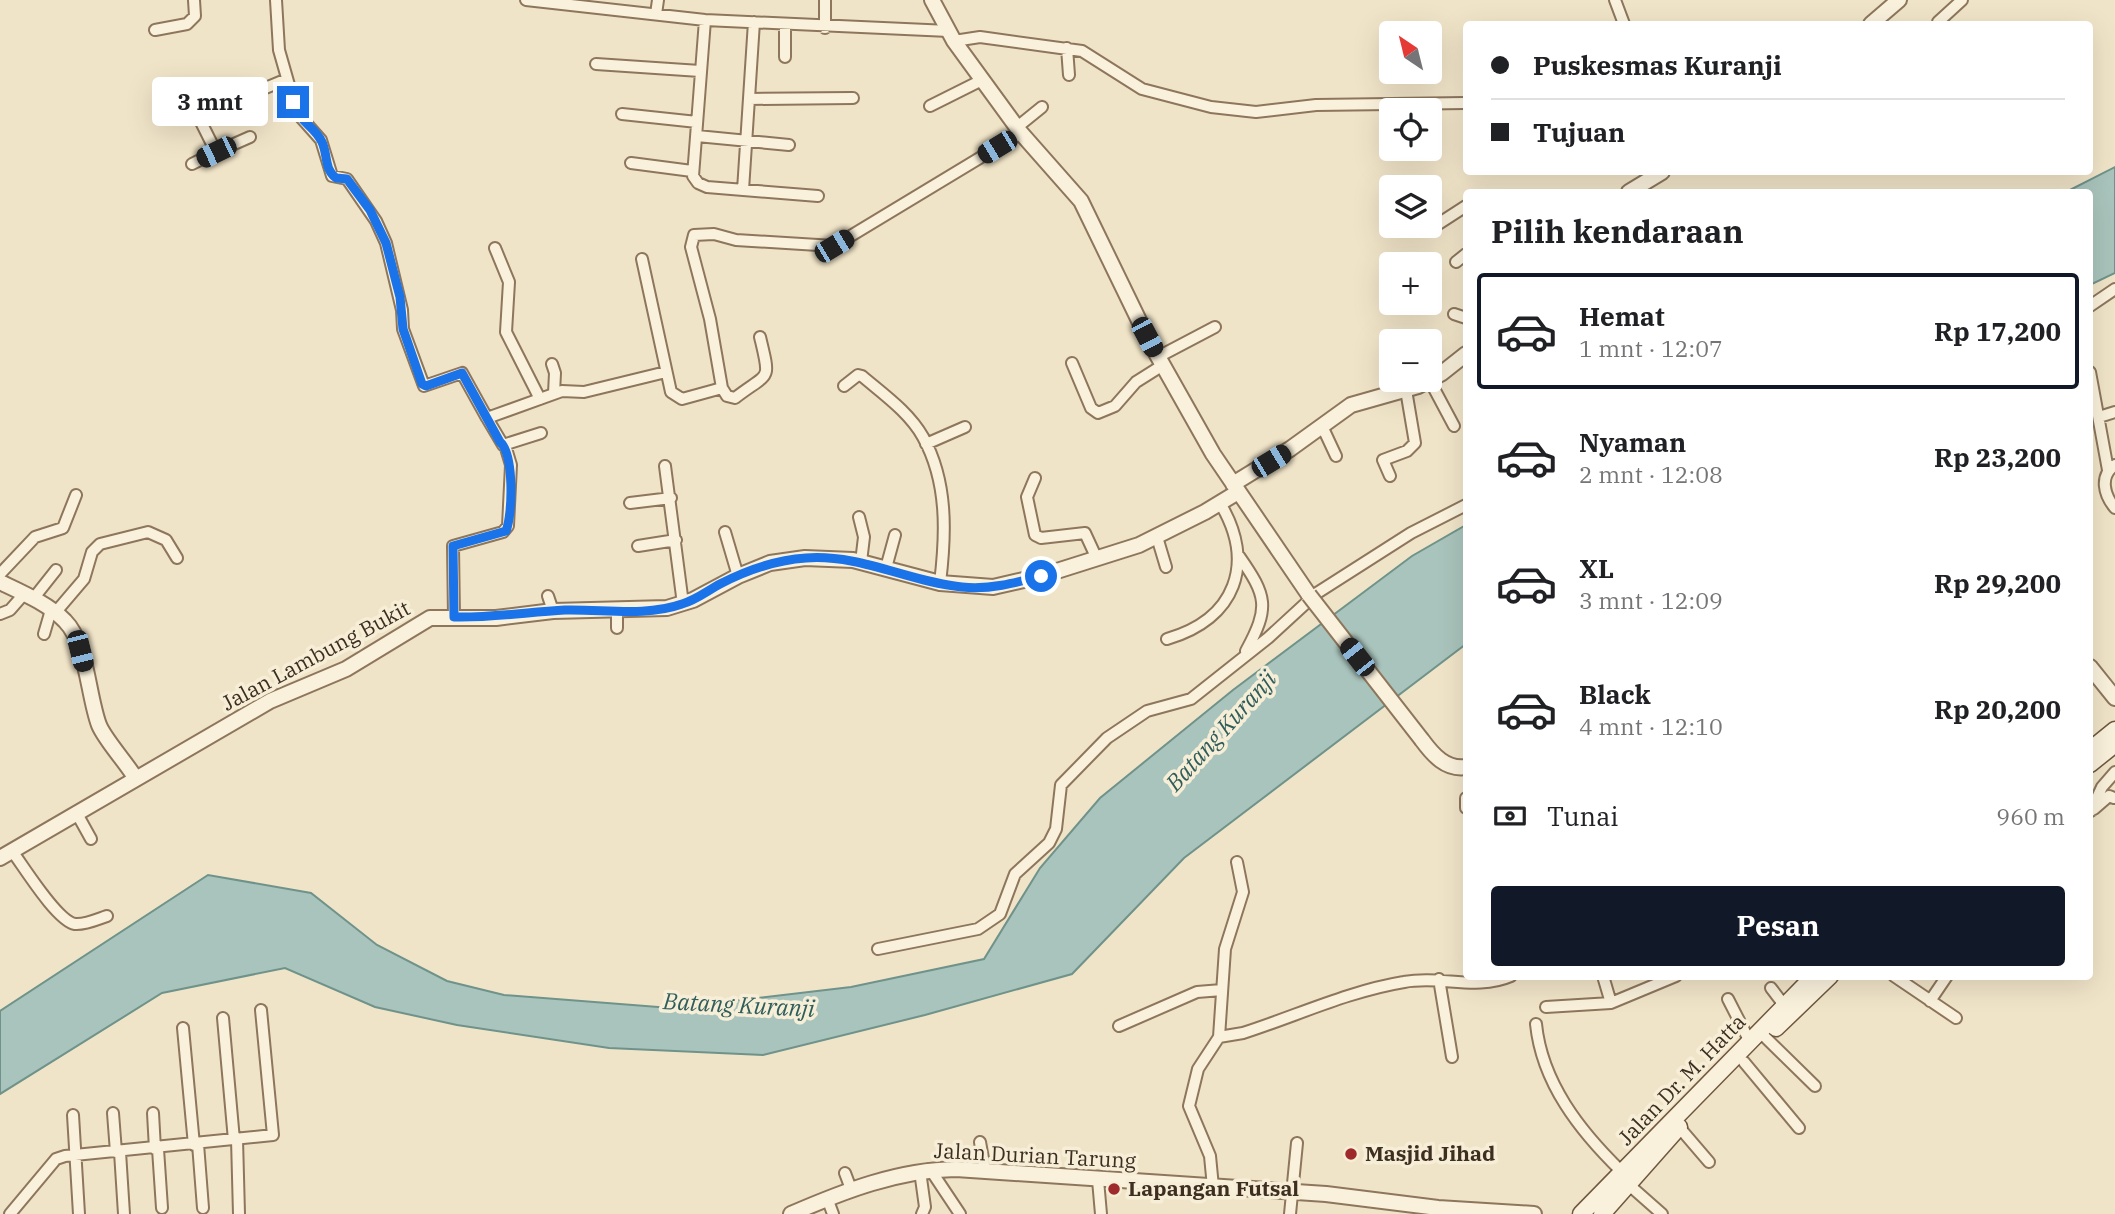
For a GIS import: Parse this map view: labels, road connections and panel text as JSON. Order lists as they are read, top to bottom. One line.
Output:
{"streets":{"main road":["Jalan Dr. M. Hatta"],"street":["Jalan Lambung Bukit","Jalan Durian Tarung"]},"water":["Batang Kuranji"],"places":["Masjid Jihad","Lapangan Futsal"],"north":"top left","page":{"map_buttons":["+","−"],"banner":["Puskesmas Kuranji","Tujuan"],"bubble":"3 mnt","heading":"Pilih kendaraan","list":[{"name":"Hemat","note":"1 mnt · 12:07","value":"Rp 17,200"},{"name":"Nyaman","note":"2 mnt · 12:08","value":"Rp 23,200"},{"name":"XL","note":"3 mnt · 12:09","value":"Rp 29,200"},{"name":"Black","note":"4 mnt · 12:10","value":"Rp 20,200"}],"pay":["Tunai","960 m"],"buttons":"Pesan"}}
